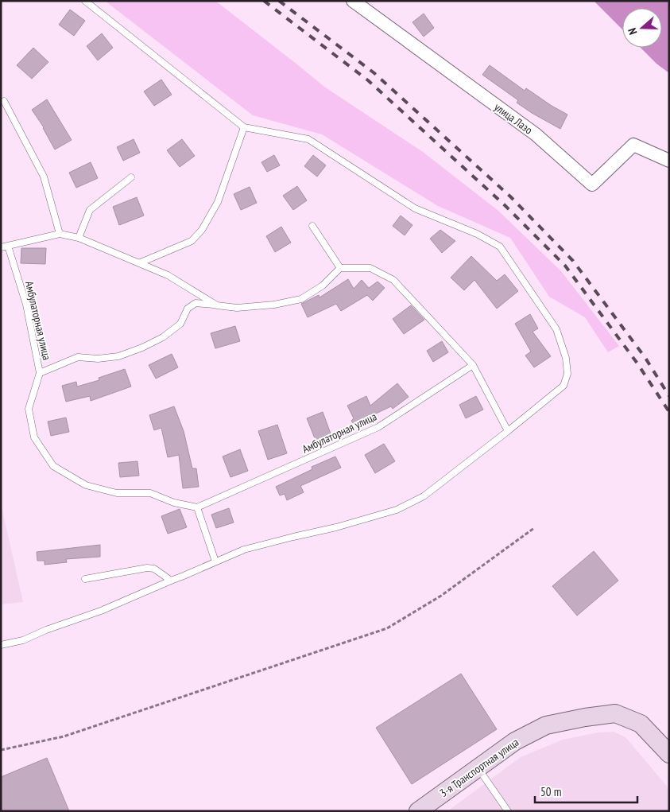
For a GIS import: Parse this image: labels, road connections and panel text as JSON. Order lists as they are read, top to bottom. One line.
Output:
{"streets":{"street":["улица Лазо","3-я Транспортная улица"],"lane":["Амбулаторная улица"]},"scale_bar":"50 m","north":"left"}
